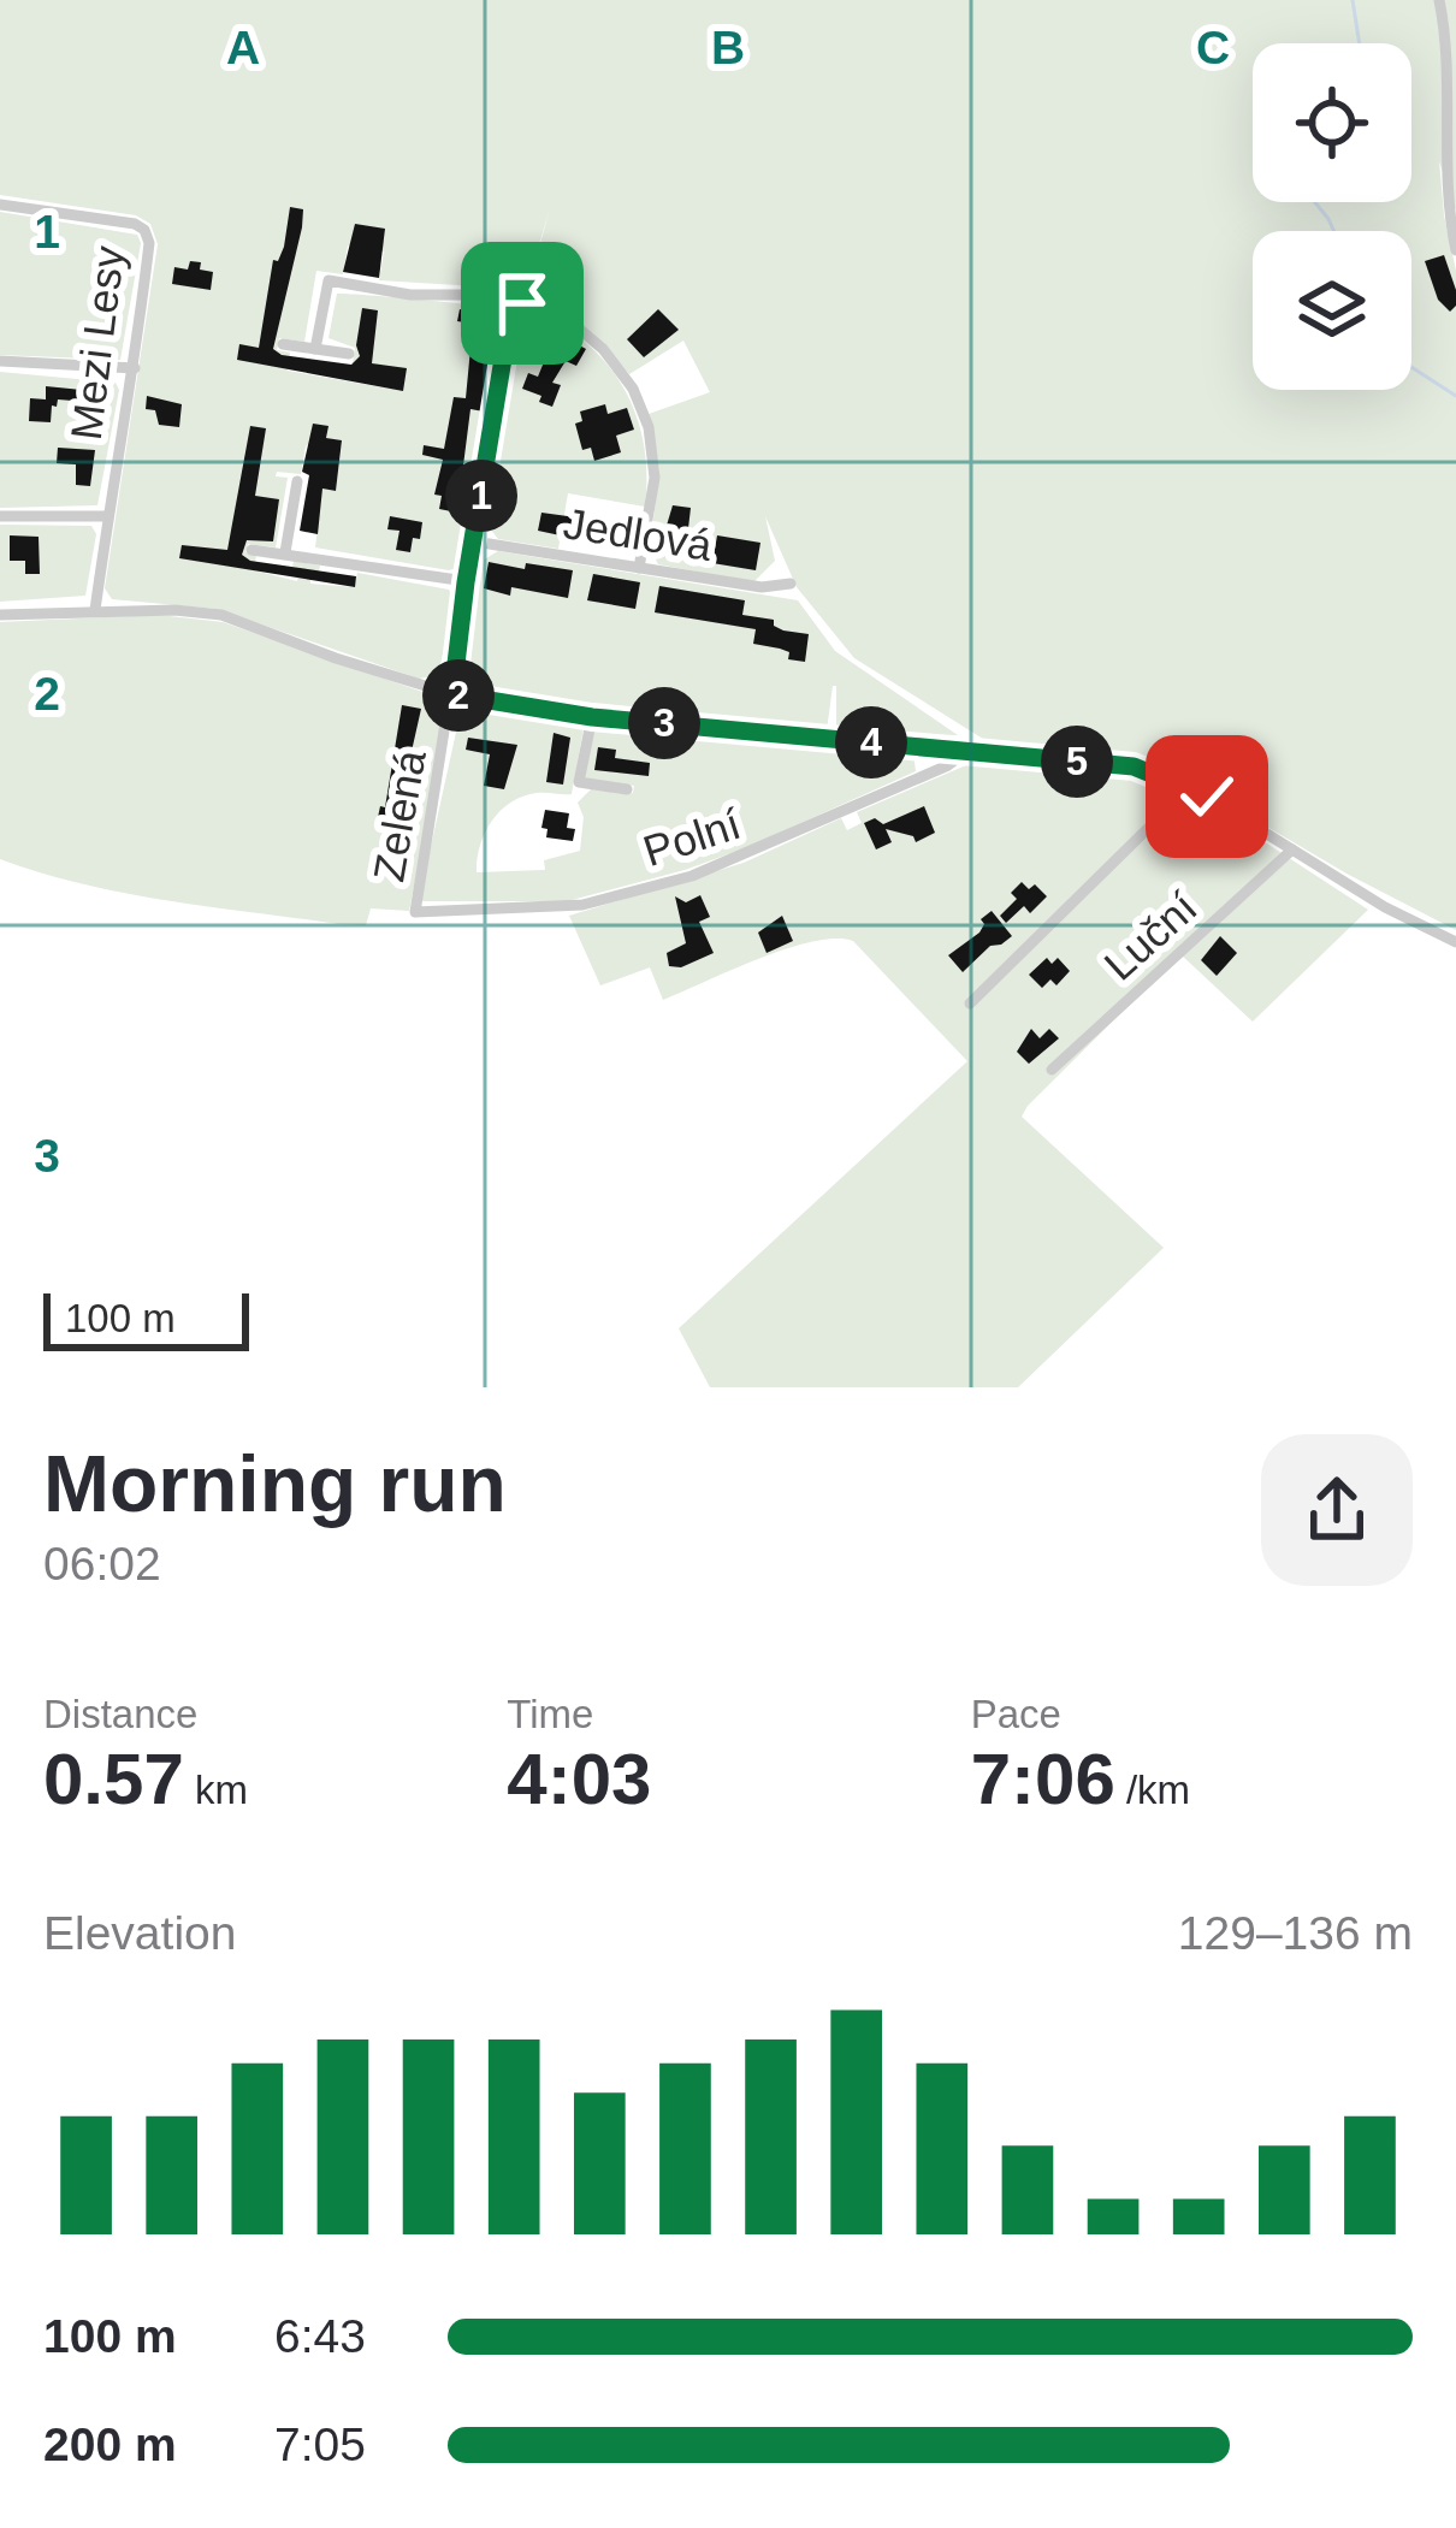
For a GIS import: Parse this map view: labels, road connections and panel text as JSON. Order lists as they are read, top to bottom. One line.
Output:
{"streets":{"street":["Mezi Lesy","Jedlová","Zelená","Polní","Luční"]},"crossings":[["Jedlová","Zelená"],["Zelená","Polní"]],"scale_bar":"100 m","page":{"pins":["1","2","3","4","5"],"scale":"100 m","heading":["Morning run","06:02"],"stats":[["Distance","0.57 km"],["Time","4:03"],["Pace","7:06 /km"]],"chart":["Elevation","129–136 m"],"list":[{"name":"100 m","note":"6:43"},{"name":"200 m","note":"7:05"}]},"grid":{"columns":["A","B","C"],"rows":["1","2","3"]}}
